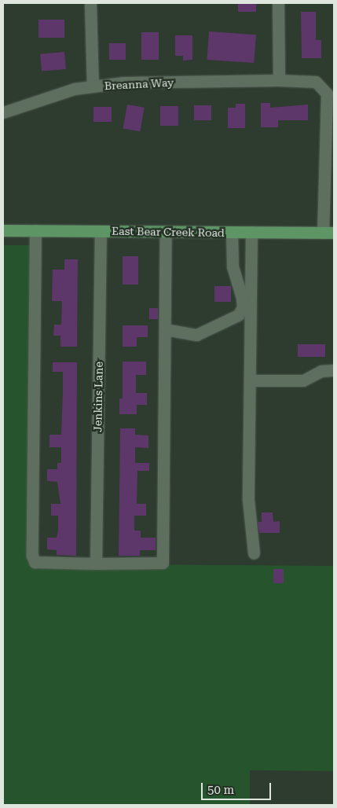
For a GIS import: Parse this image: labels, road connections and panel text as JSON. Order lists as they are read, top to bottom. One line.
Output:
{"streets":{"main road":["East Bear Creek Road"],"street":["Breanna Way","Jenkins Lane"]},"crossings":[["Breanna Way","East Bear Creek Road"],["East Bear Creek Road","Jenkins Lane"]],"scale_bar":"50 m"}
